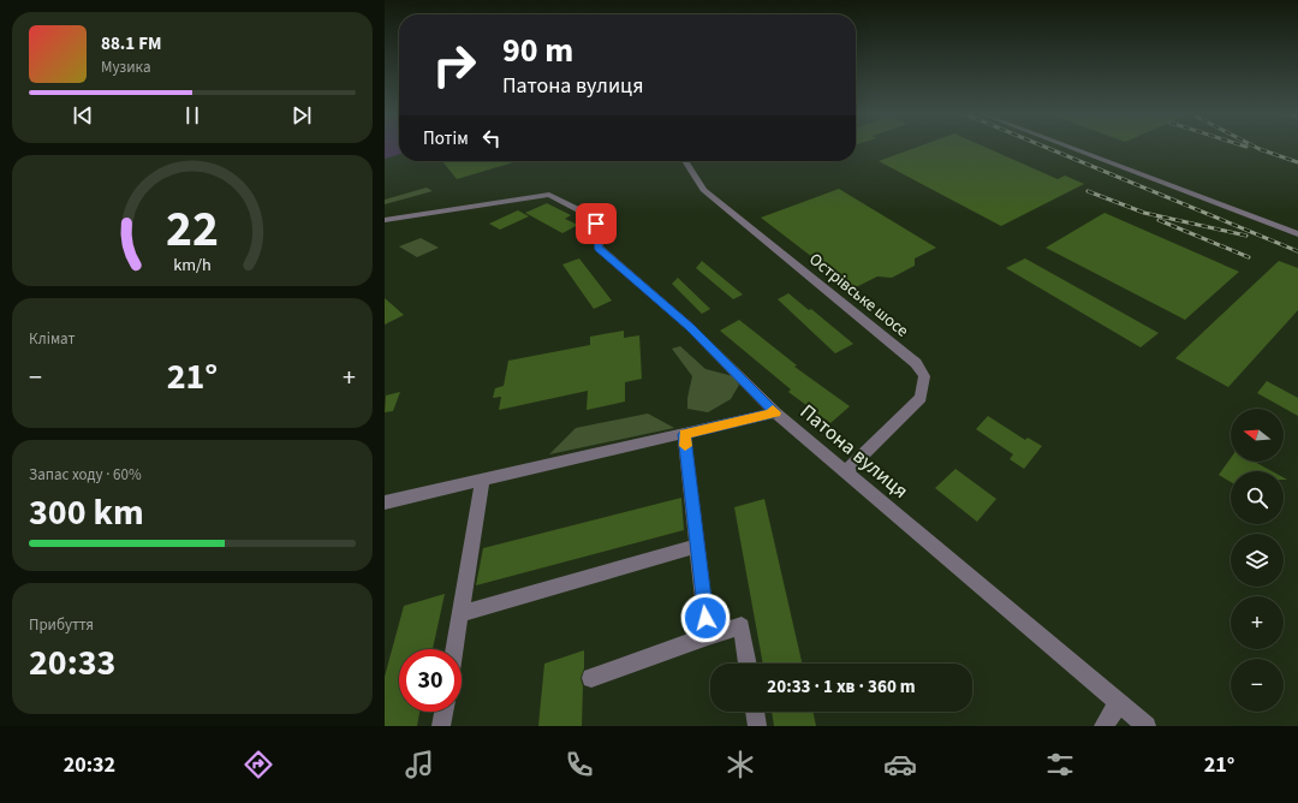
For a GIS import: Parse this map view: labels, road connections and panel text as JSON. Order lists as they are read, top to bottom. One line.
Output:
{"streets":{"street":["Острівське шосе","Патона вулиця"]},"crossings":[["Острівське шосе","Патона вулиця"]],"north":"left","page":{"turn":["90 m","Патона вулиця"],"song":["88.1 FM","Музика"],"then":"Потім","tile":["Клімат",["Запас ходу · 60%","300 km"],["Прибуття","20:33"]],"heat":["−","21°","+"],"map_buttons":["+","−"],"limit":"30","trip":"20:33 · 1 хв · 360 m","tabs":["20:32","21°"],"gauge":["22","km/h"]}}
